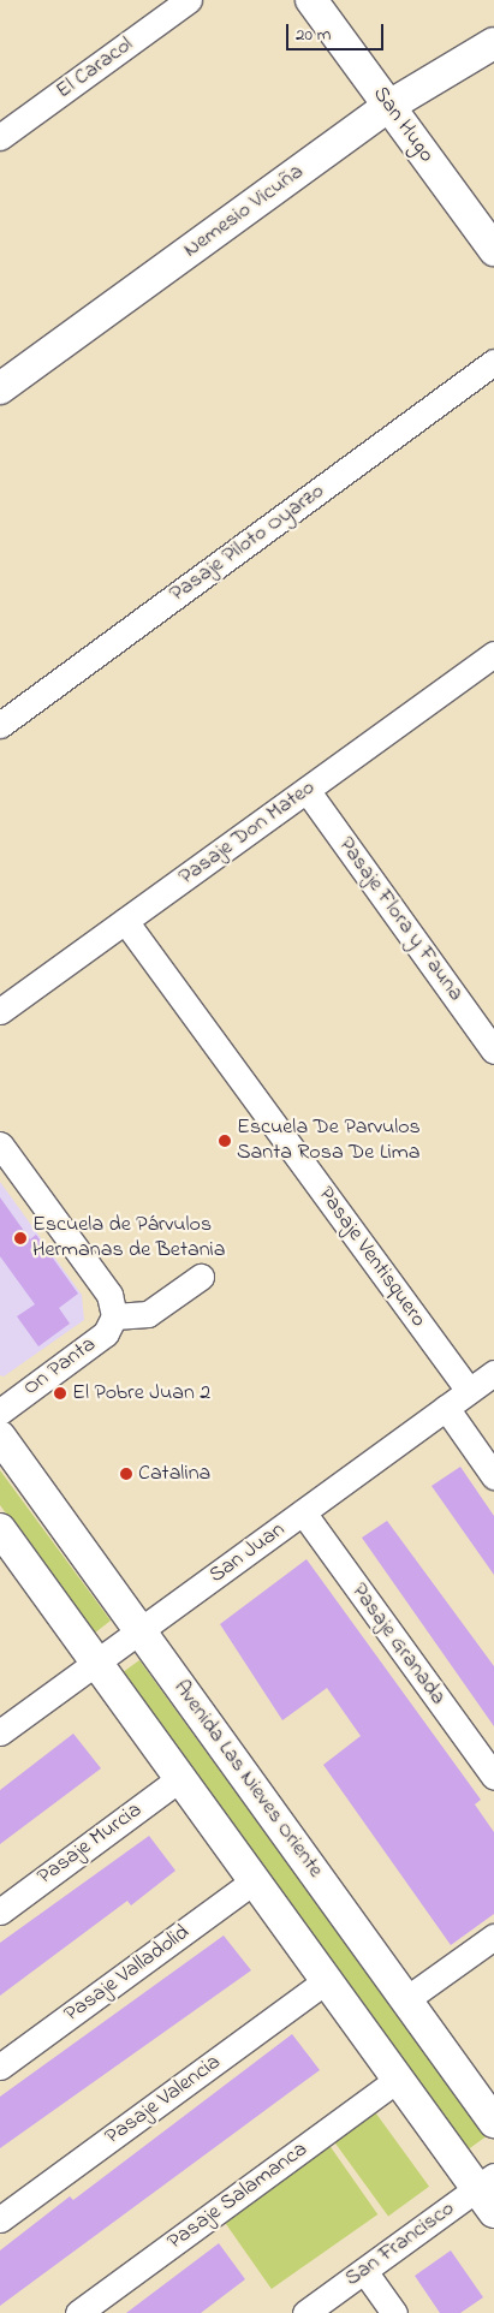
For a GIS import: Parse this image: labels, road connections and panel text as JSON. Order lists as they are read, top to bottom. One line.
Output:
{"streets":{"street":["El Caracol","San Hugo","Nemesio Vicuña","Pasaje Piloto Oyarzo","Pasaje Don Mateo","Pasaje Flora y Fauna","Pasaje Ventisquero","On Panta","San Juan","Pasaje Granada","Avenida Las Nieves Oriente","Pasaje Murcia","Pasaje Valladolid","Pasaje Valencia","Pasaje Salamanca","San Francisco"]},"crossings":[["San Hugo","Nemesio Vicuña"],["Pasaje Don Mateo","Pasaje Flora y Fauna"],["Pasaje Don Mateo","Pasaje Ventisquero"],["Pasaje Ventisquero","San Juan"],["San Juan","Pasaje Granada"],["San Juan","Avenida Las Nieves Oriente"]],"places":["Escuela De Parvulos Santa Rosa De Lima","Escuela de Párvulos Hermanas de Betania","El Pobre Juan 2","Catalina"],"scale_bar":"20 m"}
